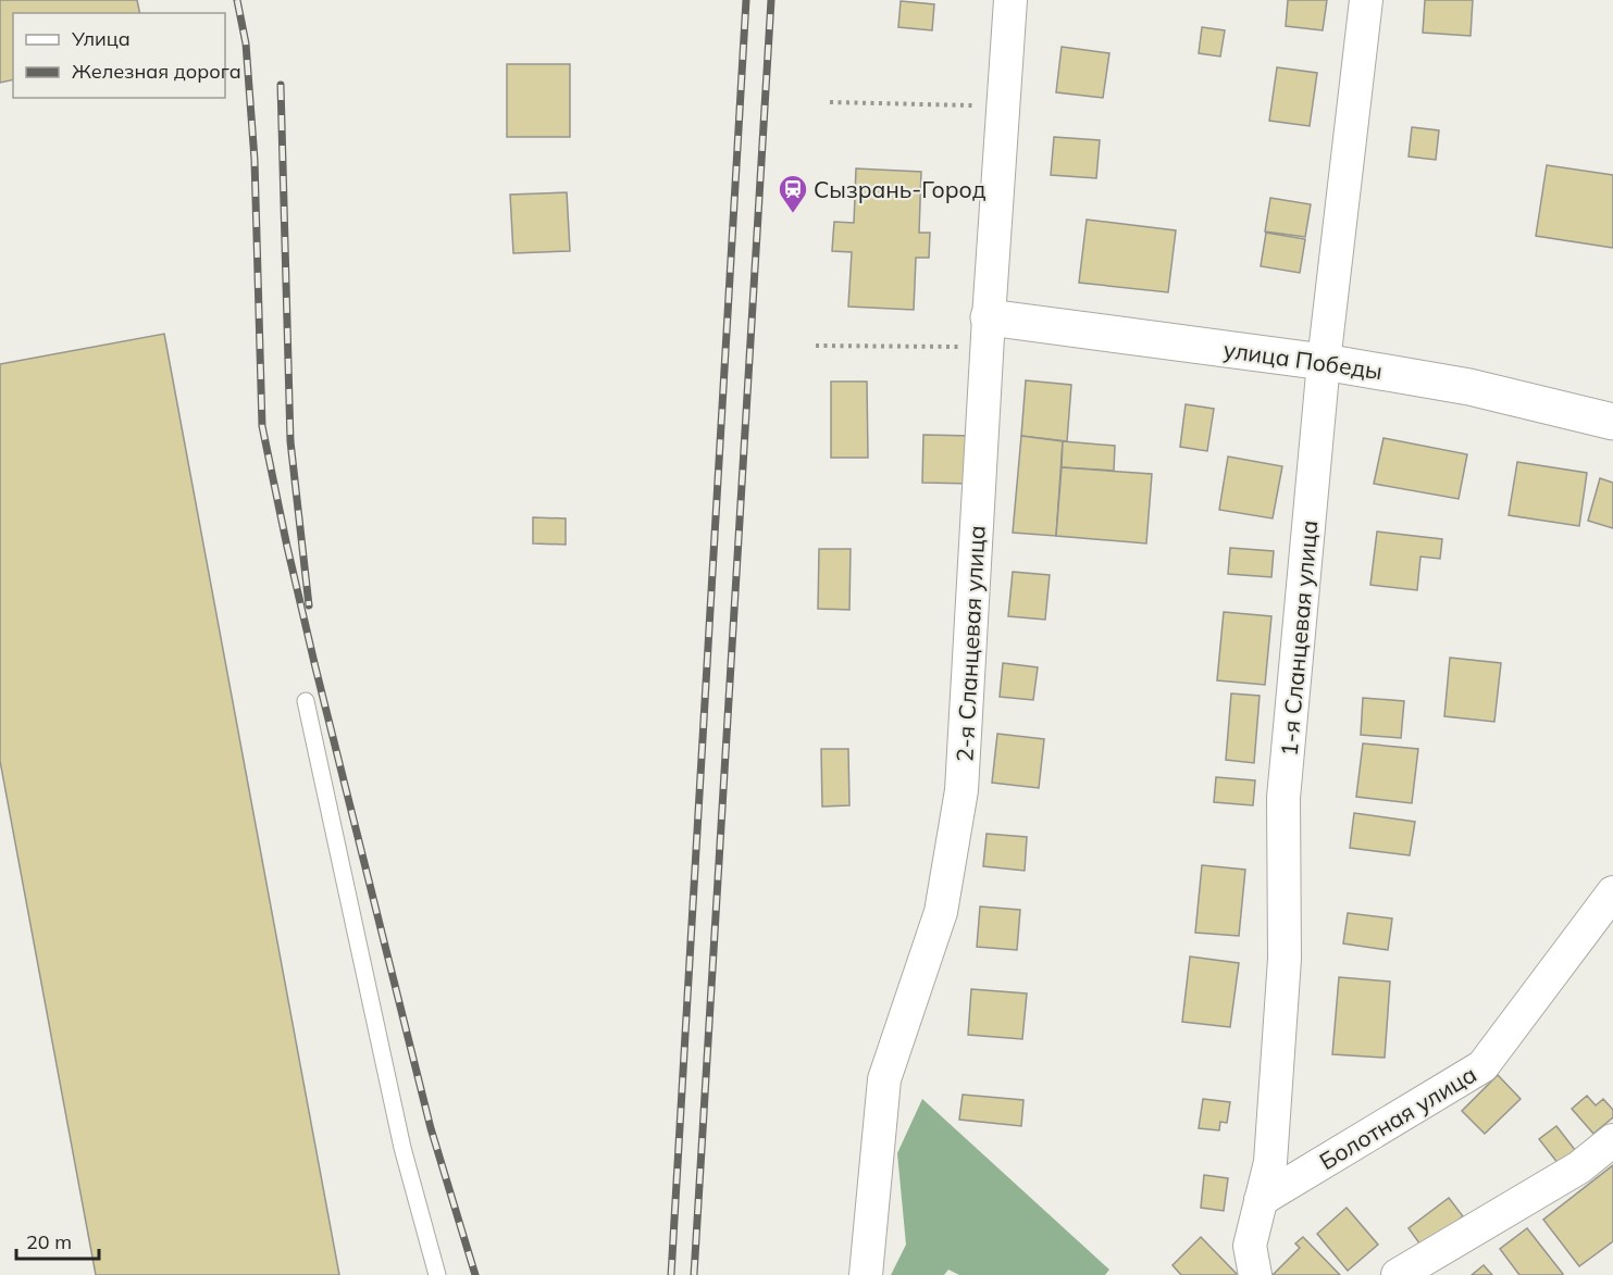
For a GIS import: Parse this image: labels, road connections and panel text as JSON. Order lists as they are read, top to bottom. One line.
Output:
{"streets":{"street":["улица Победы","1-я Сланцевая улица","2-я Сланцевая улица","Болотная улица"]},"crossings":[["улица Победы","1-я Сланцевая улица"],["улица Победы","2-я Сланцевая улица"],["1-я Сланцевая улица","Болотная улица"]],"places":{"station":["Сызрань-Город"]},"legend":["Улица","Железная дорога"],"scale_bar":"20 m"}
